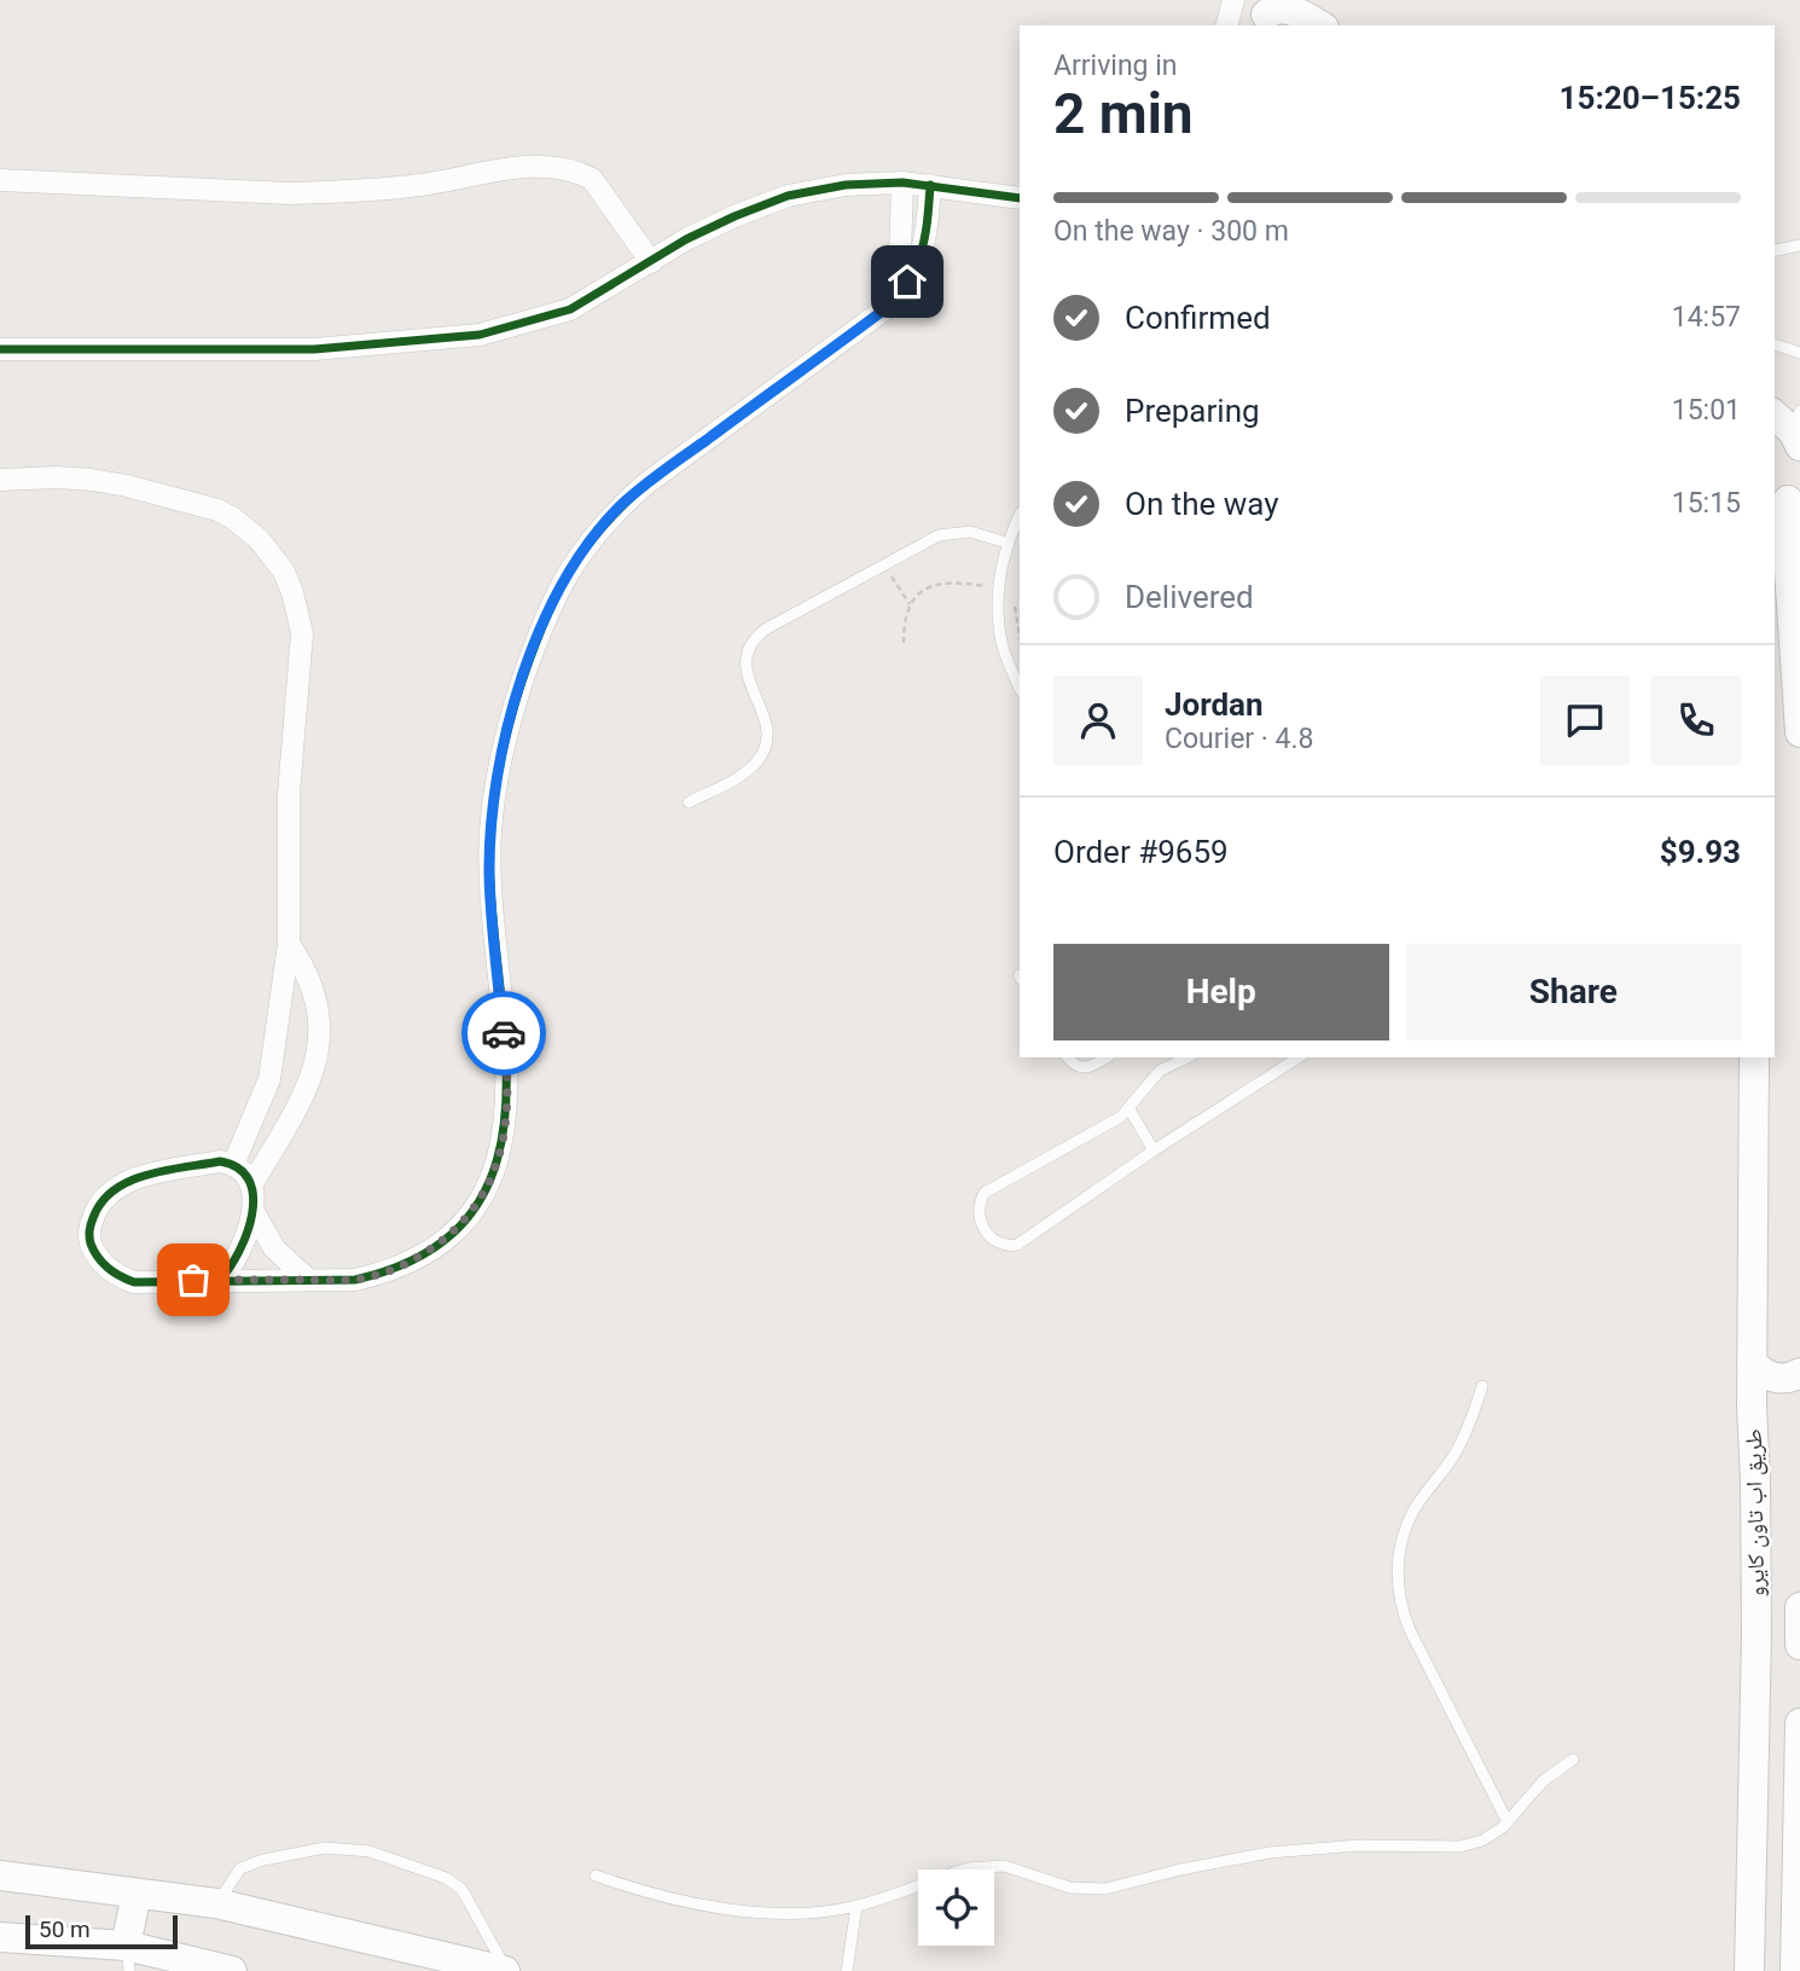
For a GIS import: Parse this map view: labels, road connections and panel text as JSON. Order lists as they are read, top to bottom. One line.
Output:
{"streets":{"street":["طريق اب تاون كايرو"]},"scale_bar":"50 m","page":{"heading":["2 min","Arriving in","15:20–15:25"],"panel":["Jordan","Courier · 4.8","Order #9659","$9.93"],"bar":"On the way · 300 m","list":[["Confirmed","14:57"],["Preparing","15:01"],["On the way","15:15"],"Delivered"],"buttons":["Help","Share"],"scale":"50 m"}}
